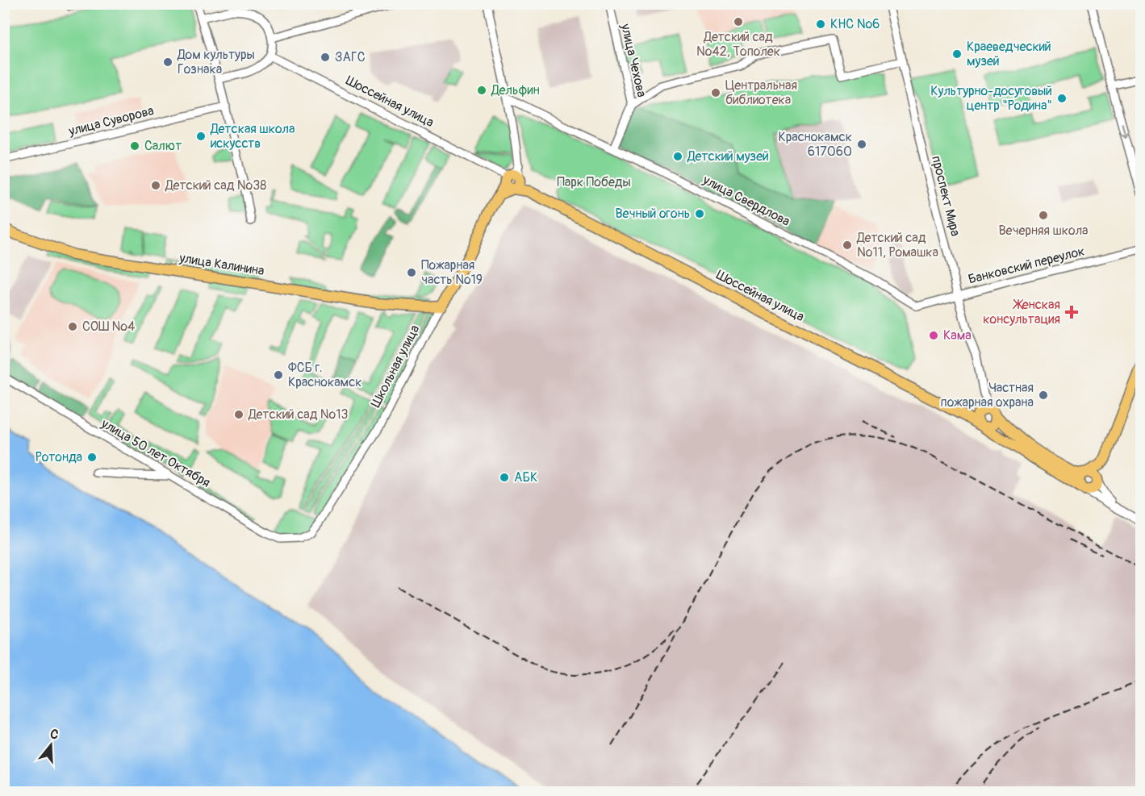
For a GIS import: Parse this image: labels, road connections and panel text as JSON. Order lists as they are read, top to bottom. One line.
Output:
{"streets":{"main road":["Шоссейная улица","улица Калинина","Школьная улица"],"street":["улица Чехова","улица Суворова","проспект Мира","улица Свердлова","Банковский переулок","улица 50 лет Октября"]},"crossings":[["улица Чехова","улица Свердлова"],["Шоссейная улица","проспект Мира"],["Шоссейная улица","Школьная улица"],["проспект Мира","Банковский переулок"],["улица Свердлова","Банковский переулок"],["улица Калинина","Школьная улица"],["Школьная улица","улица 50 лет Октября"]],"parks":["Парк Победы"],"places":{"other":["Детский сад №42, Тополек","КНС №6","Краеведческий музей","ЗАГС","Дом культуры Гознака","Дельфин","Центральная библиотека","Культурно-досуговый центр \"Родина\"","Детская школа искусств","Краснокамск 617060","Салют","Детский музей","Детский сад №38","Вечный огонь","Вечерняя школа","Детский сад №11, Ромашка","Пожарная часть №19","СОШ №4","Кама","ФСБ г. Краснокамск","Частная пожарная охрана","Детский сад №13","Ротонда","АБК"],"health":["Женская консультация"]},"north":"top"}
